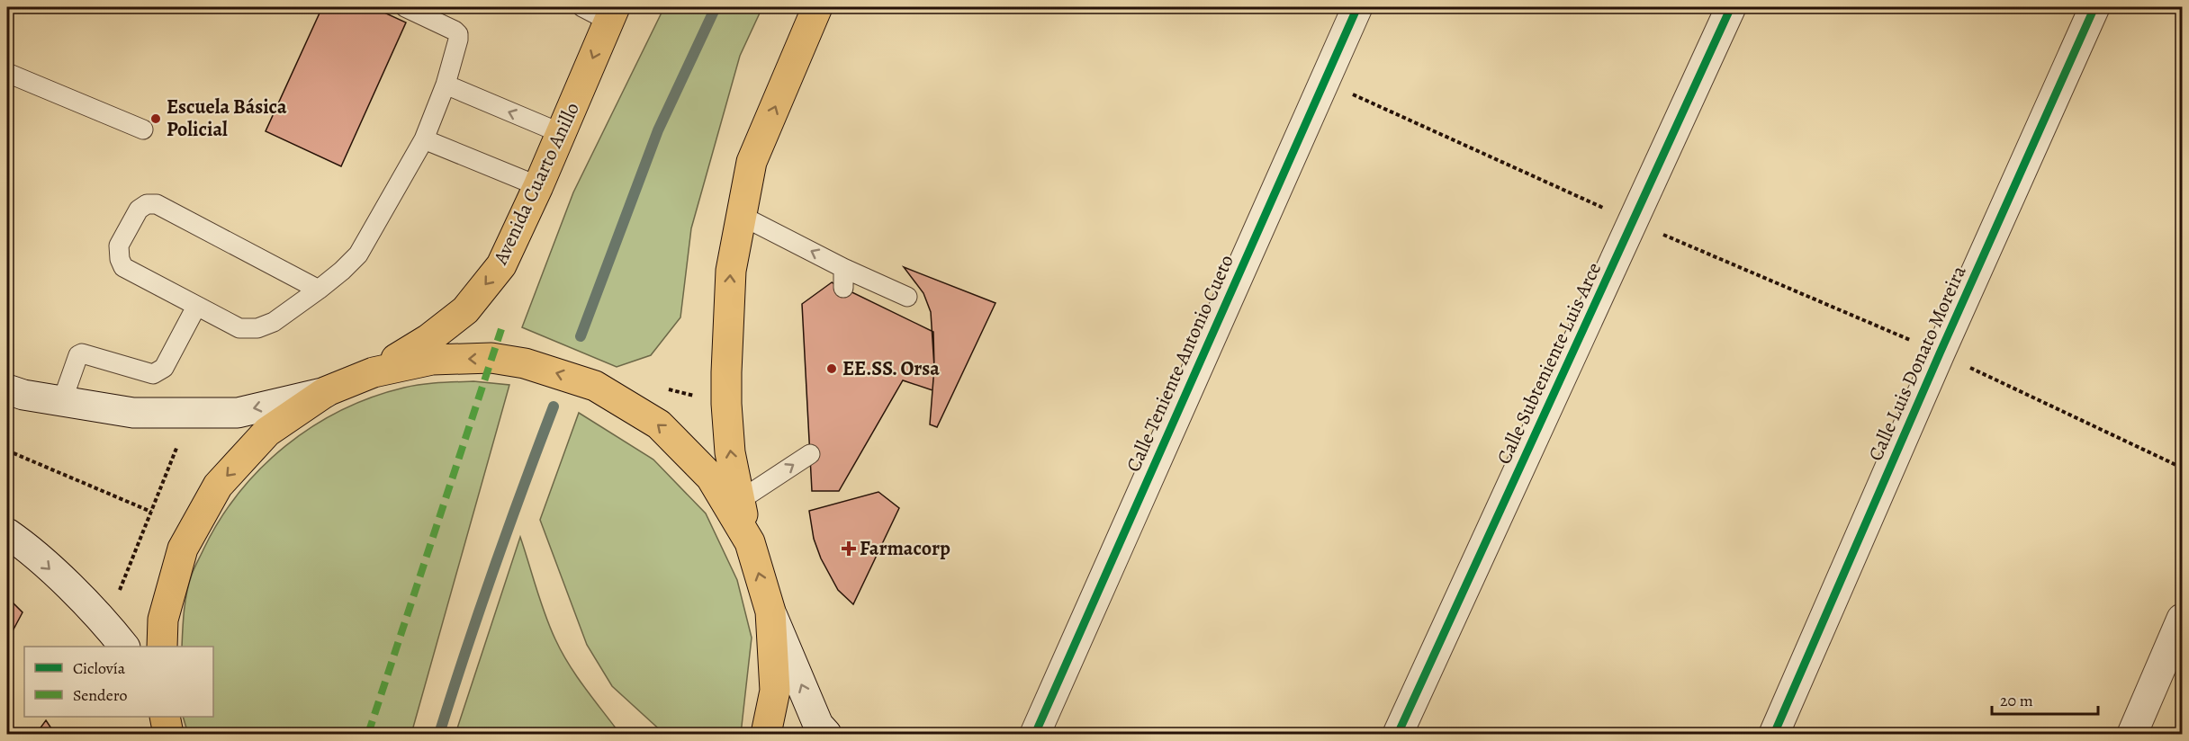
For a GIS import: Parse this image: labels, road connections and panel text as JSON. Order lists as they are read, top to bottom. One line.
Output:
{"streets":{"highway":["Avenida Cuarto Anillo"],"street":["Calle Teniente Antonio Cueto","Calle Subteniente Luis Arce","Calle Luis Donato Moreira"]},"places":{"other":["Escuela Básica Policial","EE.SS. Orsa"],"health":["Farmacorp"]},"legend":["Ciclovía","Sendero"],"scale_bar":"20 m"}
